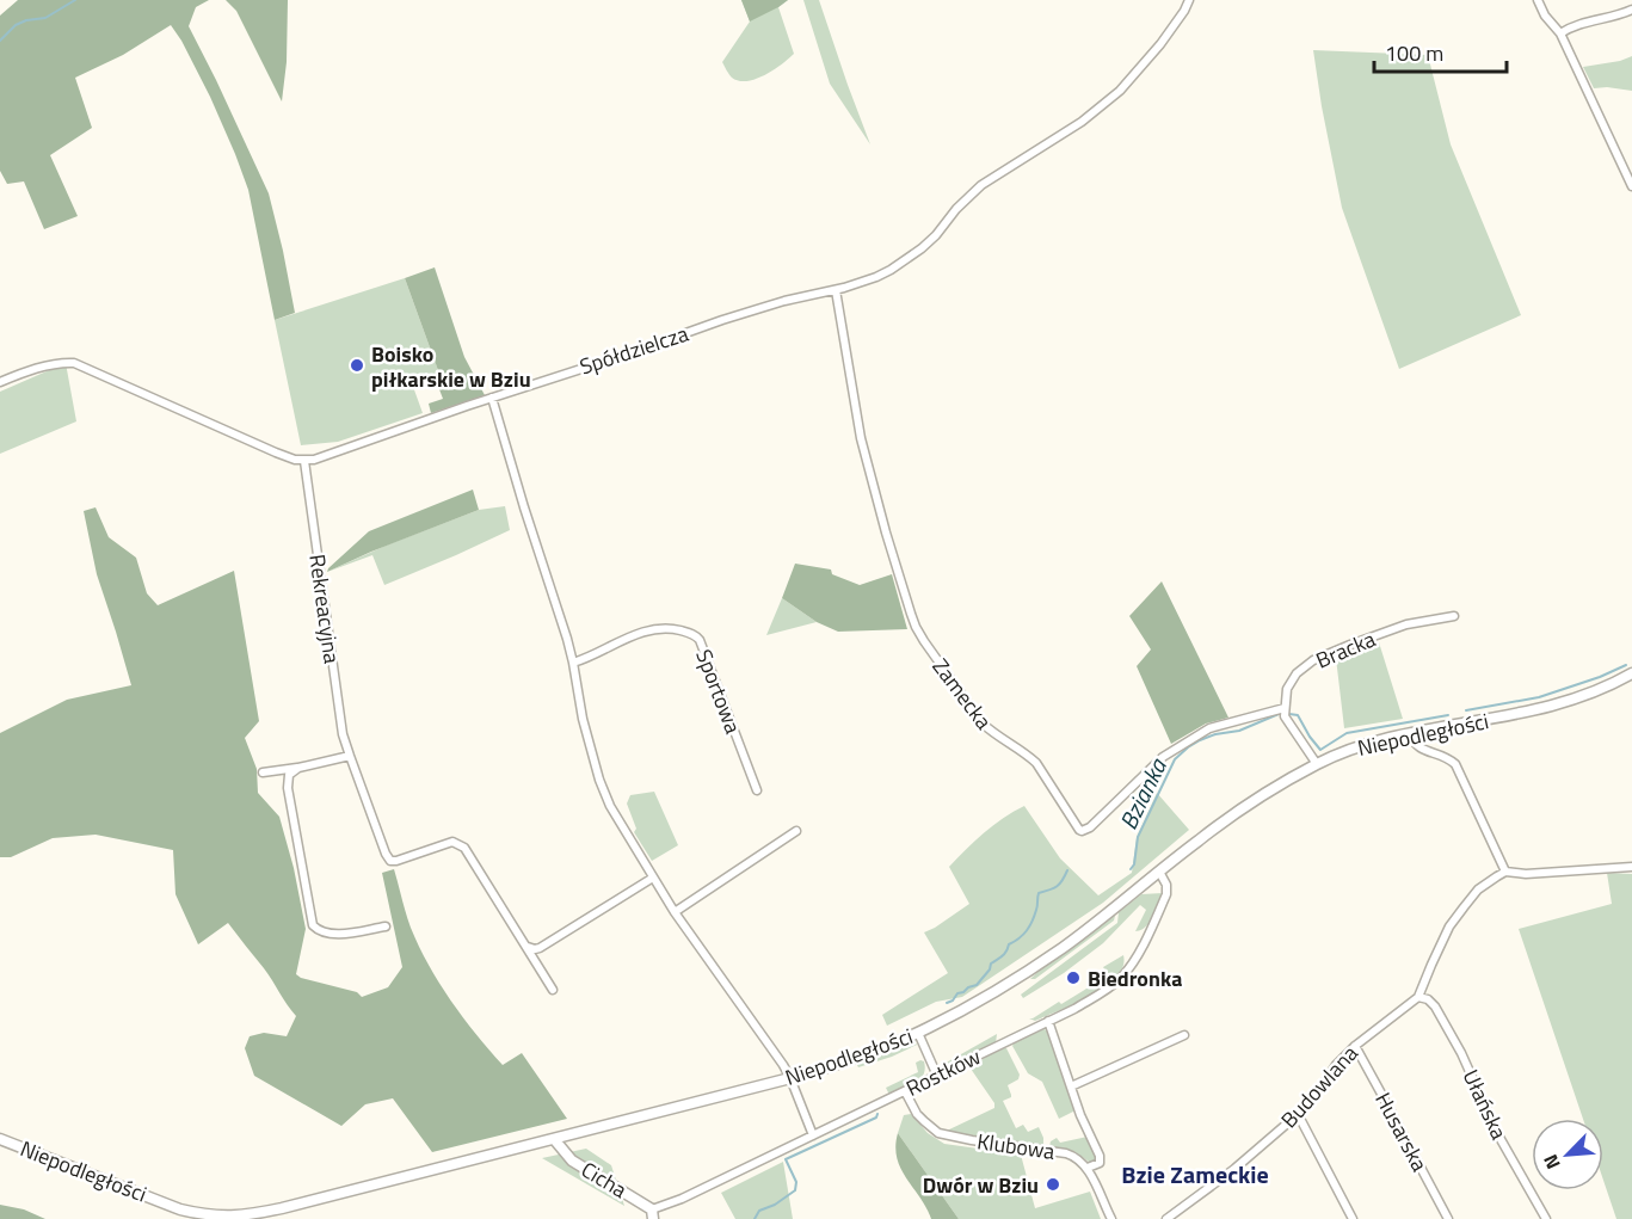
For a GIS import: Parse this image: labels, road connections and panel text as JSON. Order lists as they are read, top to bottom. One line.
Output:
{"streets":{"street":["Spółdzielcza","Rekreacyjna","Bracka","Sportowa","Zamecka","Niepodległości","Rostków","Budowlana","Ułańska","Husarska","Klubowa","Cicha"]},"crossings":[["Spółdzielcza","Rekreacyjna"],["Spółdzielcza","Zamecka"],["Bracka","Zamecka"],["Niepodległości","Rostków"],["Niepodległości","Cicha"],["Rostków","Klubowa"],["Rostków","Cicha"],["Budowlana","Ułańska"],["Budowlana","Husarska"]],"districts":["Bzie Zameckie"],"water":["Bzianka"],"places":["Boisko piłkarskie w Bziu","Biedronka","Dwór w Bziu"],"scale_bar":"100 m","north":"bottom left"}
